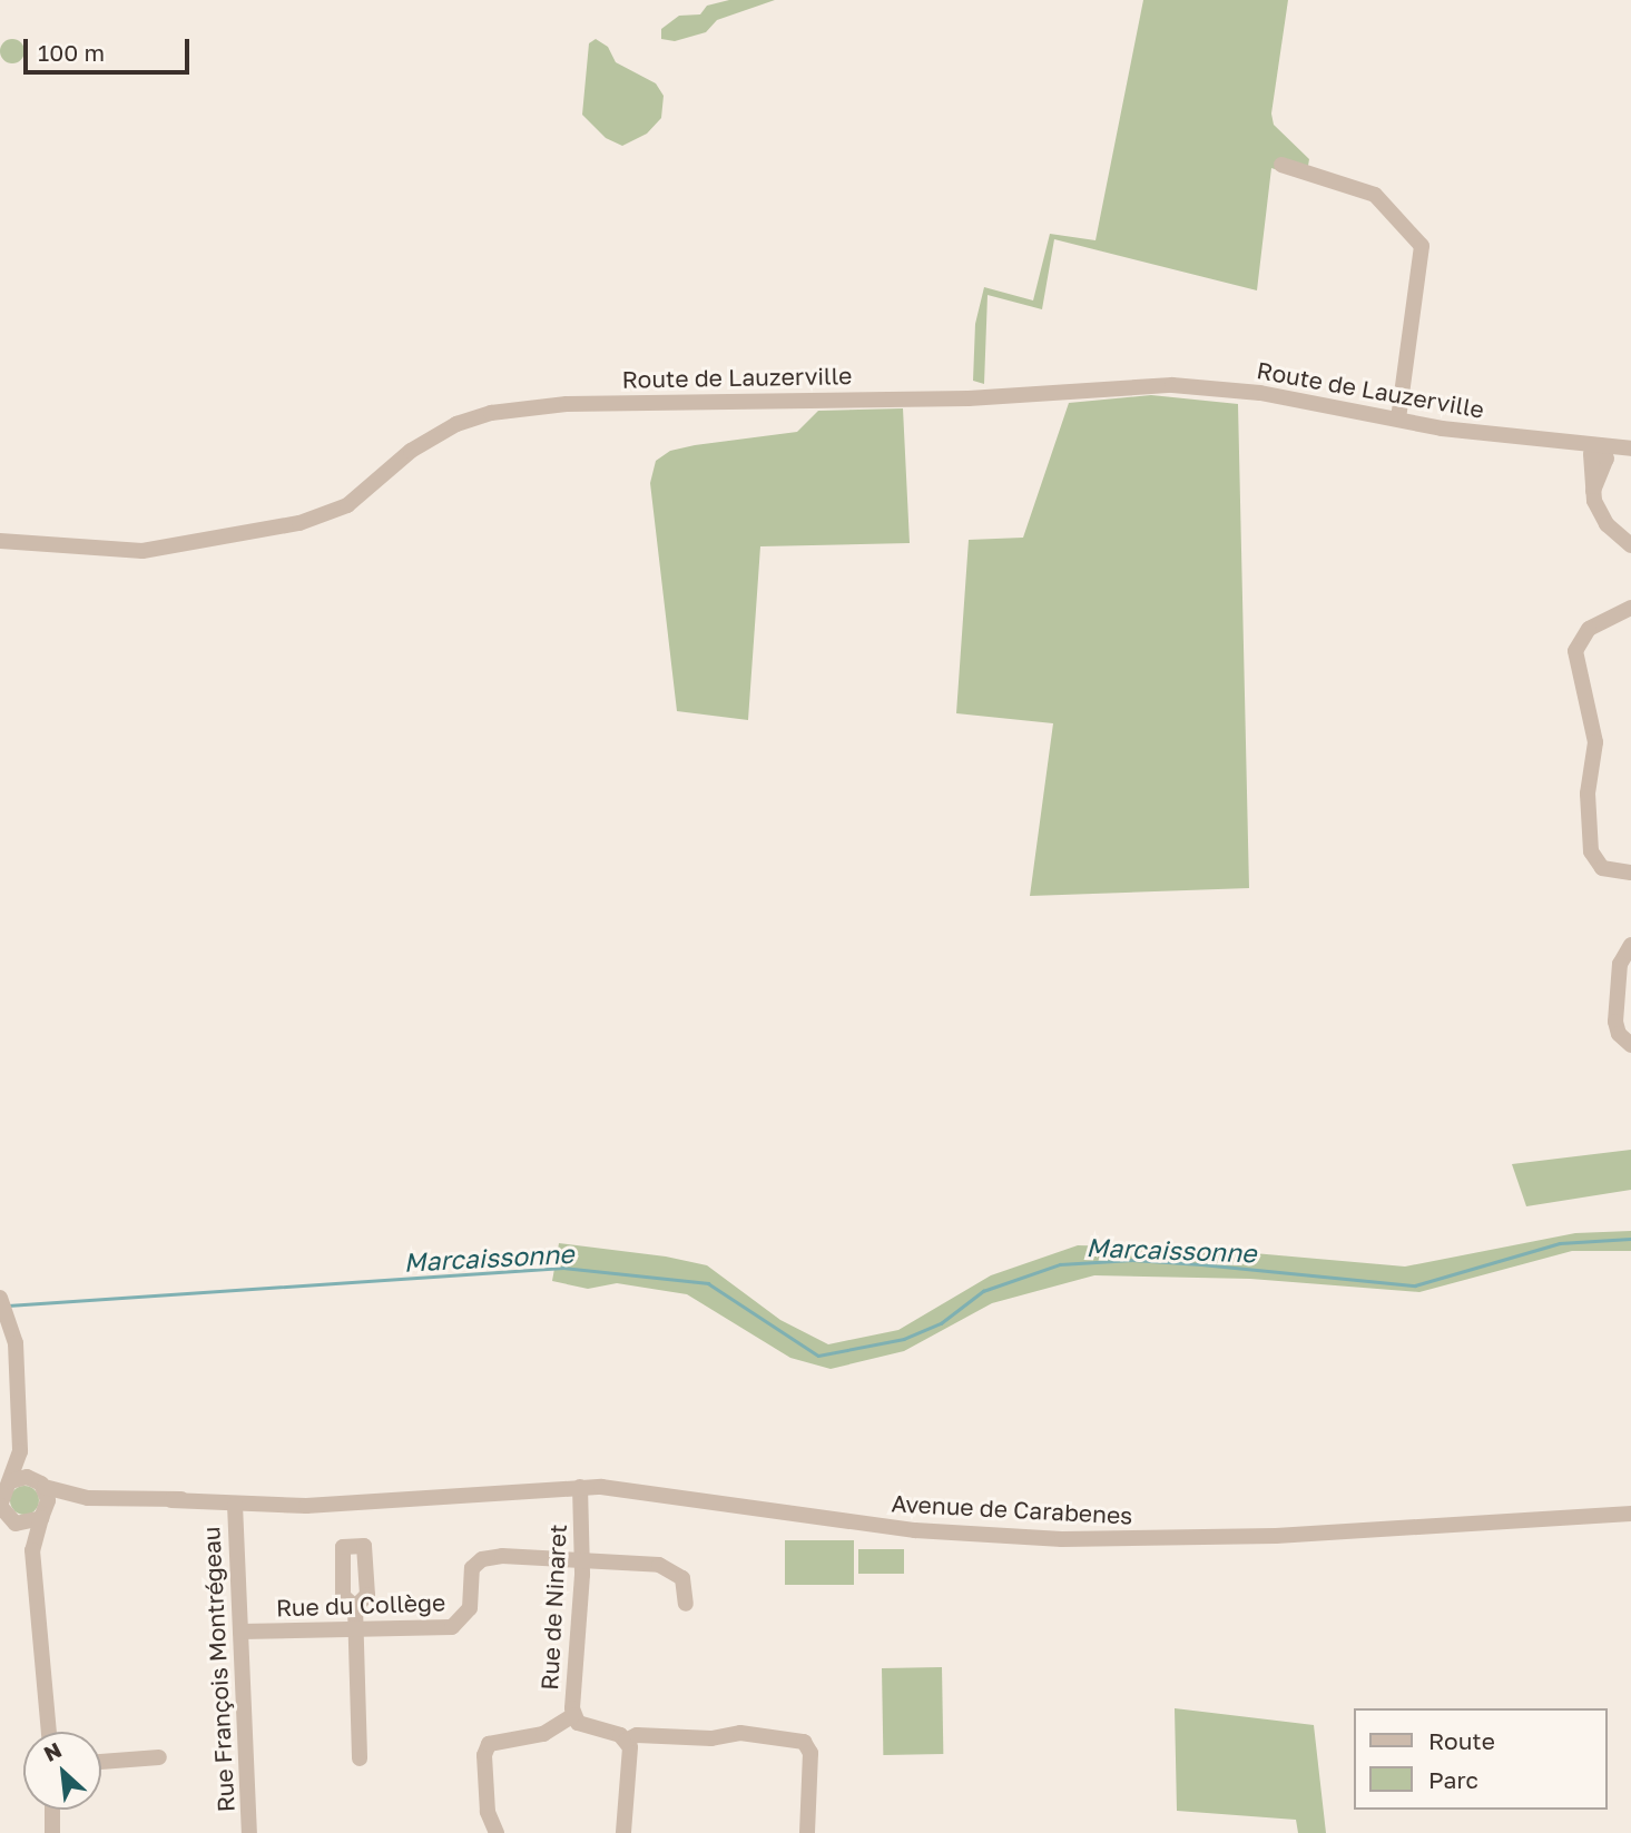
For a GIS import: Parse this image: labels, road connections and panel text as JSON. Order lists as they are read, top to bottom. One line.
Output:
{"streets":{"street":["Route de Lauzerville","Avenue de Carabenes","Rue du Collège","Rue de Ninaret","Rue François Montrégeau"]},"crossings":[["Avenue de Carabenes","Rue de Ninaret"],["Avenue de Carabenes","Rue François Montrégeau"],["Rue du Collège","Rue de Ninaret"],["Rue du Collège","Rue François Montrégeau"]],"water":["Marcaissonne"],"legend":["Route","Parc"],"scale_bar":"100 m","north":"top left"}
